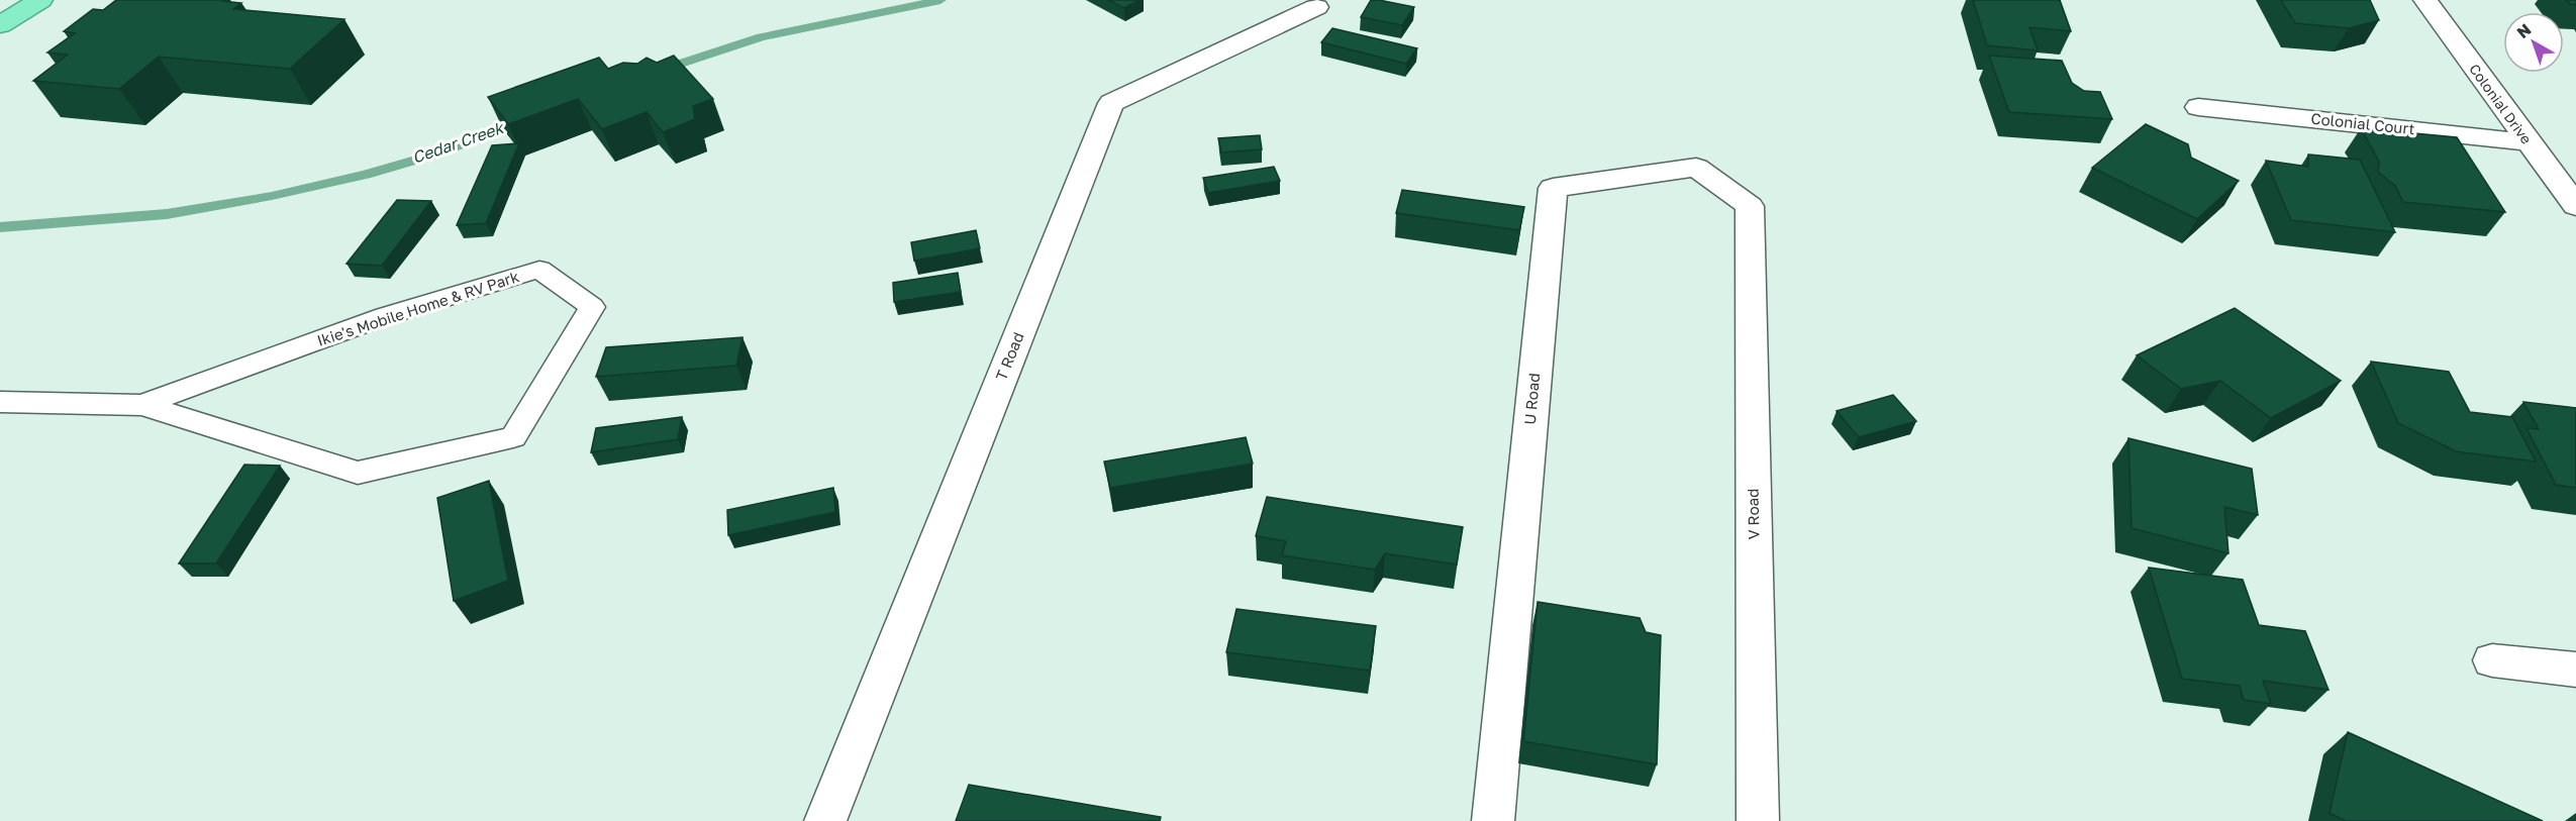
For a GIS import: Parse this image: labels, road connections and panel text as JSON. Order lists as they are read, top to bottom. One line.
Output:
{"streets":{"street":["Colonial Drive","Colonial Court","T Road","U Road","V Road"],"lane":["Ikie's Mobile Home & RV Park"]},"crossings":[["Colonial Drive","Colonial Court"],["U Road","V Road"]],"water":["Cedar Creek"],"north":"top left"}
